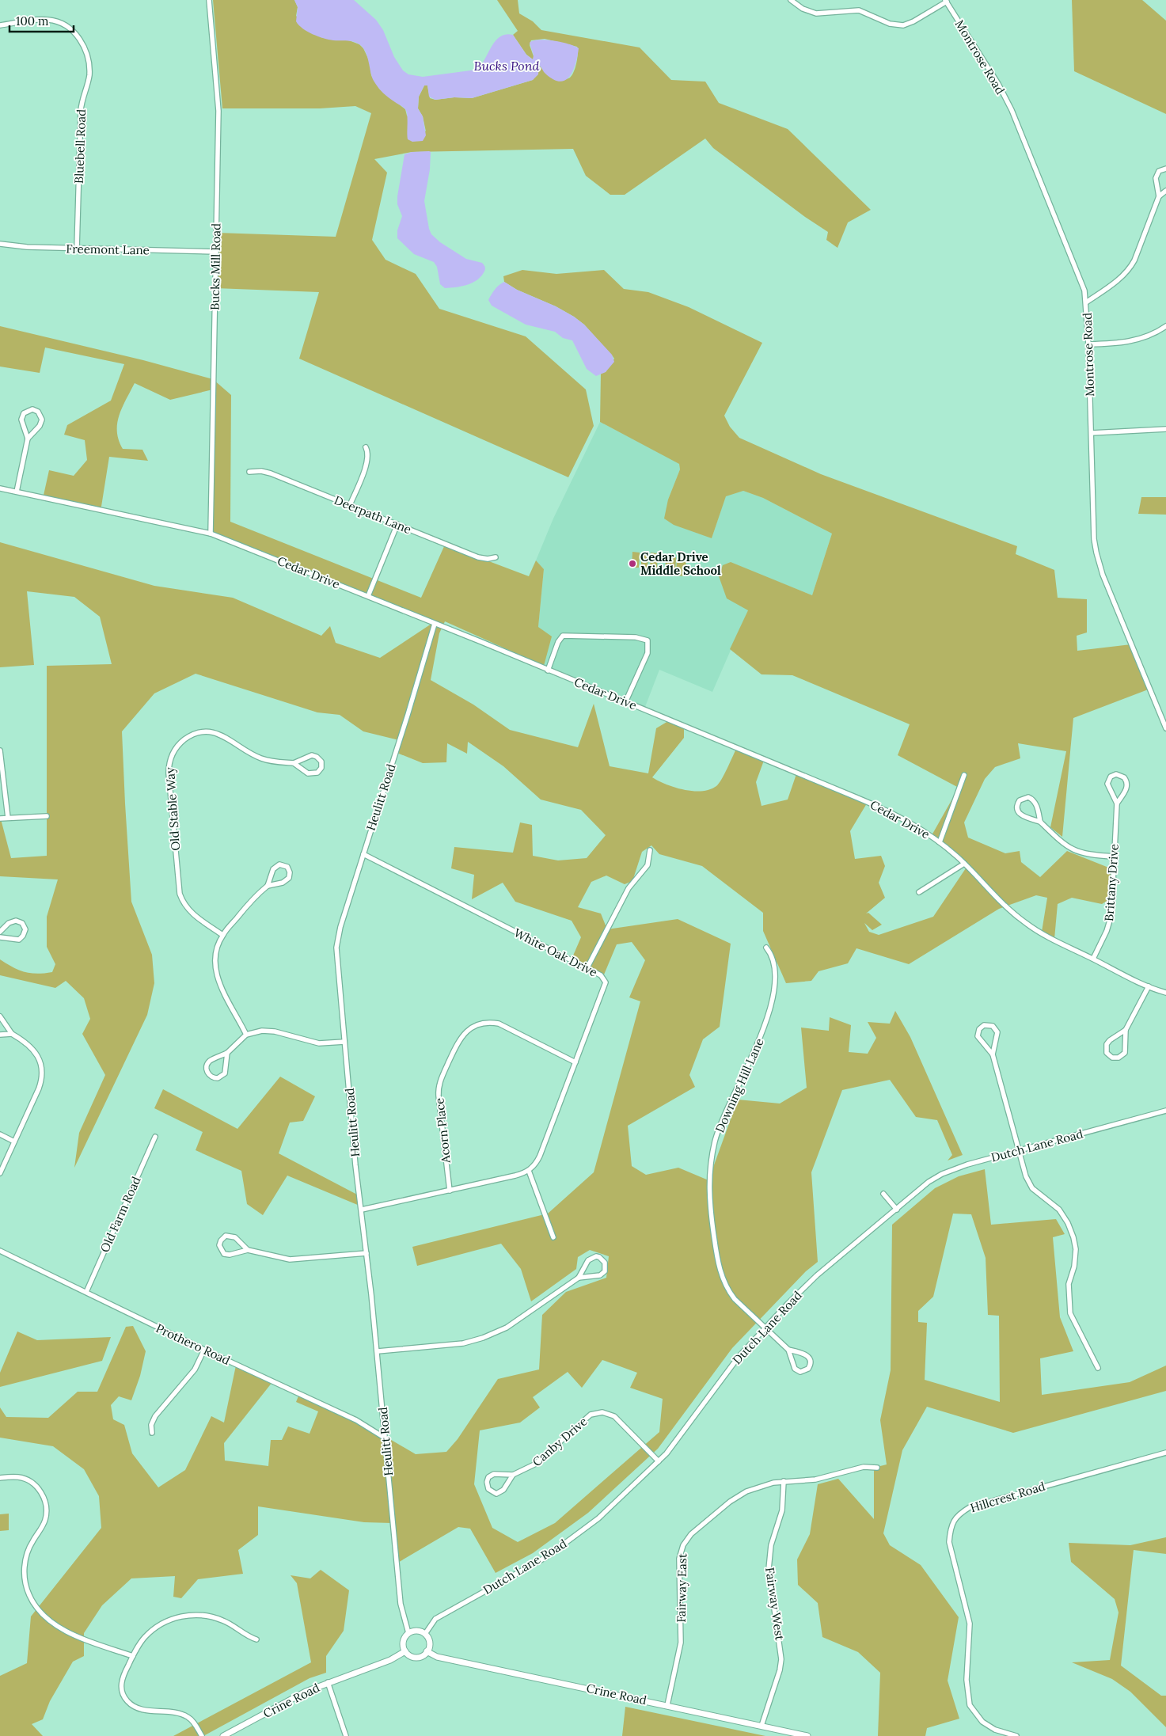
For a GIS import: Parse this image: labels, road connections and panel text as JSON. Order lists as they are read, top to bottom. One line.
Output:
{"streets":{"main road":["Crine Road"],"street":["Montrose Road","Bluebell Road","Freemont Lane","Bucks Mill Road","Deerpath Lane","Cedar Drive","Heulitt Road","Old Stable Way","Brittany Drive","White Oak Drive","Downing Hill Lane","Acorn Place","Dutch Lane Road","Old Farm Road","Prothero Road","Canby Drive","Hillcrest Road","Fairway East","Fairway West"]},"crossings":[["Bluebell Road","Freemont Lane"],["Freemont Lane","Bucks Mill Road"],["Bucks Mill Road","Cedar Drive"],["Cedar Drive","Heulitt Road"],["Cedar Drive","Brittany Drive"],["Heulitt Road","White Oak Drive"],["Heulitt Road","Dutch Lane Road"],["Heulitt Road","Prothero Road"],["Heulitt Road","Crine Road"],["White Oak Drive","Acorn Place"],["Downing Hill Lane","Dutch Lane Road"],["Dutch Lane Road","Canby Drive"],["Dutch Lane Road","Crine Road"],["Old Farm Road","Prothero Road"],["Fairway East","Fairway West"],["Fairway East","Crine Road"],["Fairway West","Crine Road"]],"water":["Bucks Pond"],"places":["Cedar Drive Middle School"],"scale_bar":"100 m"}
